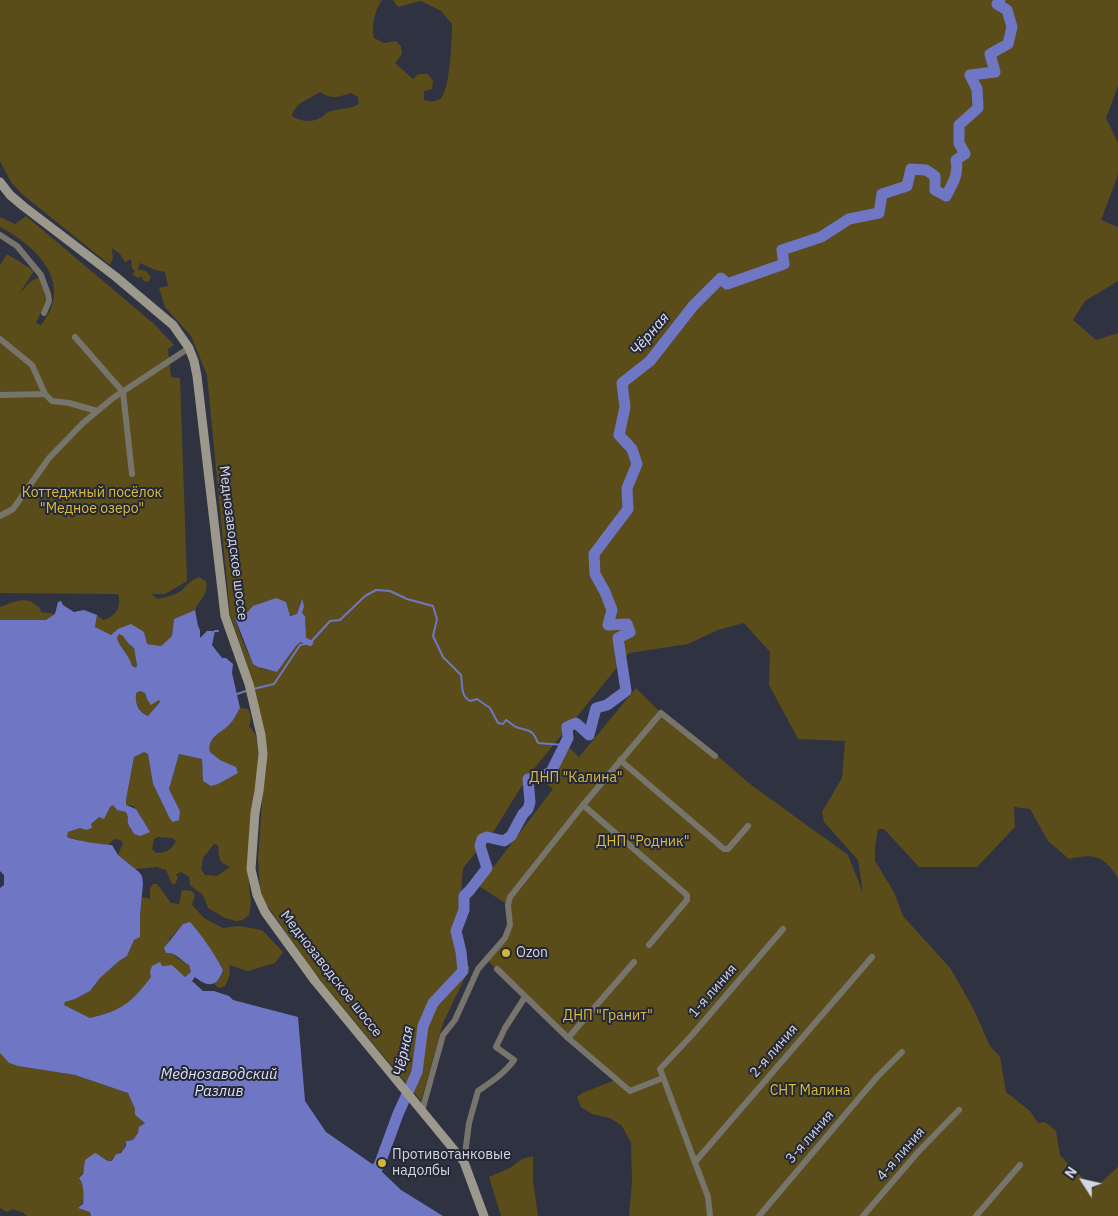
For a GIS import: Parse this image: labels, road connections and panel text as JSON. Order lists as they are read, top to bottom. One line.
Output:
{"streets":{"main road":["Меднозаводское шоссе"],"street":["1-я линия","2-я линия","3-я линия","4-я линия"]},"water":["Чёрная","Меднозаводский Разлив"],"parks":["Коттеджный посёлок \"Медное озеро\"","ДНП \"Калина\"","ДНП \"Родник\"","ДНП \"Гранит\"","СНТ Малина"],"places":["Ozon","Противотанковые надолбы"],"north":"top left"}
